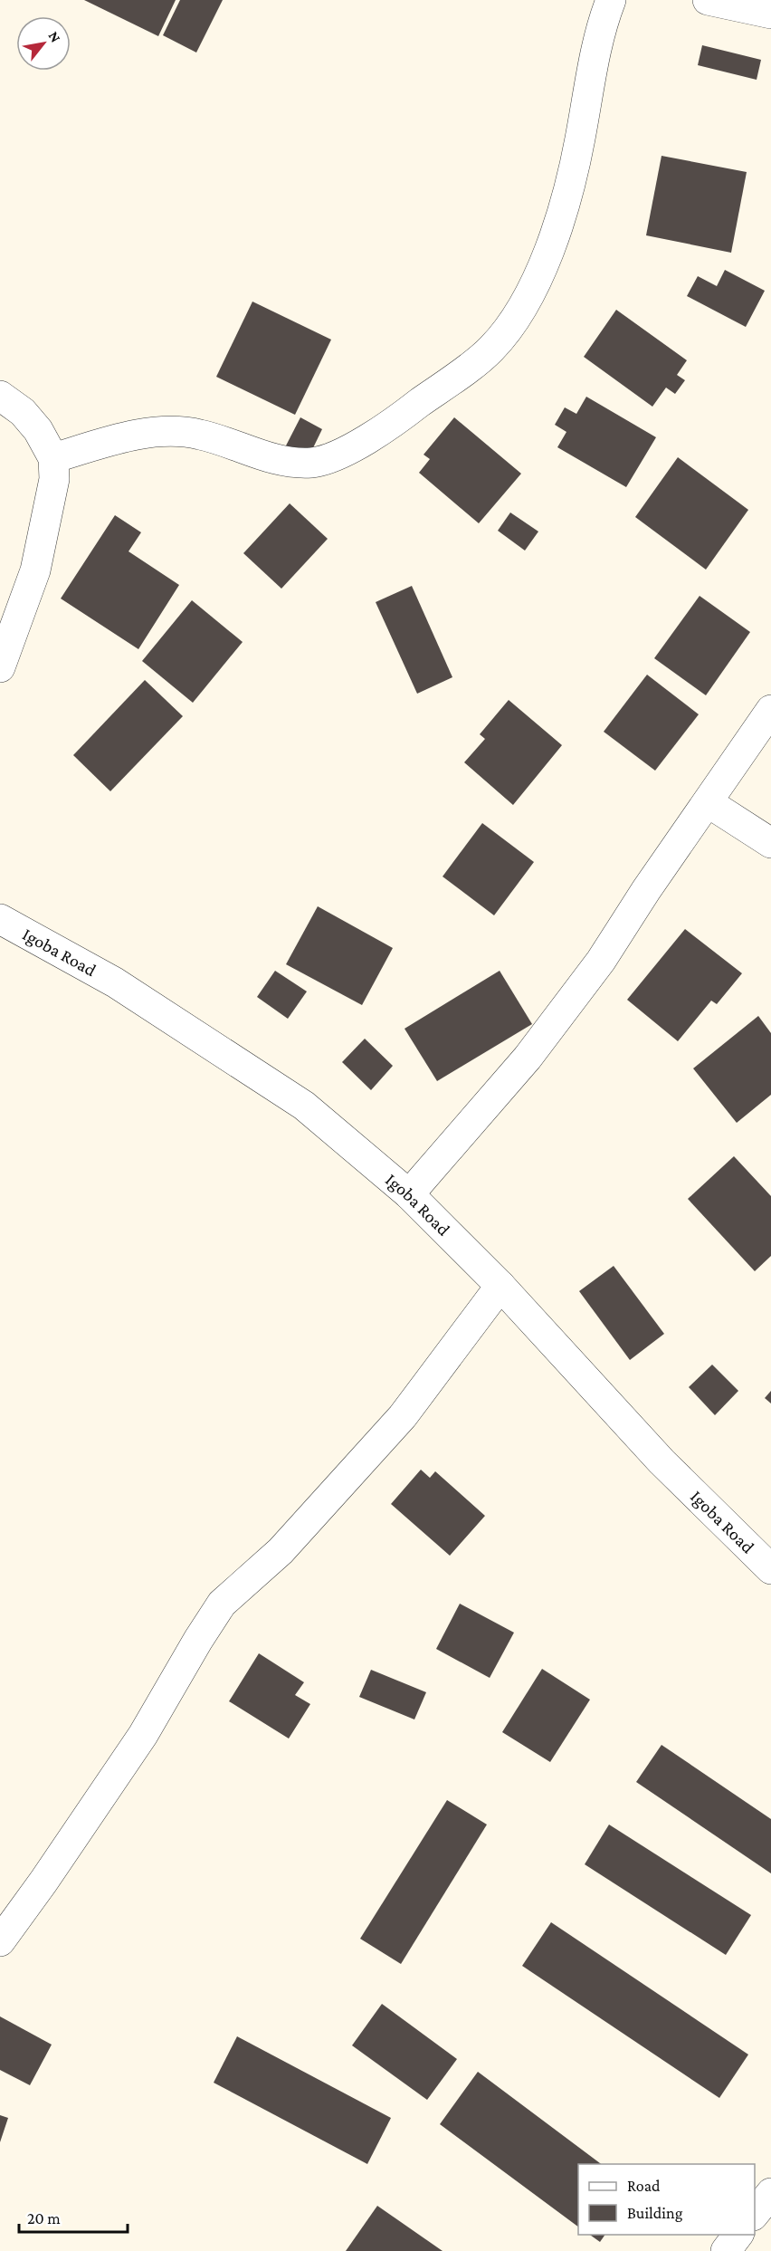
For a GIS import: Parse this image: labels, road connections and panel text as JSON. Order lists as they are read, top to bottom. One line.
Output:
{"streets":{"street":["Igoba Road"]},"legend":["Road","Building"],"scale_bar":"20 m","north":"top right"}
